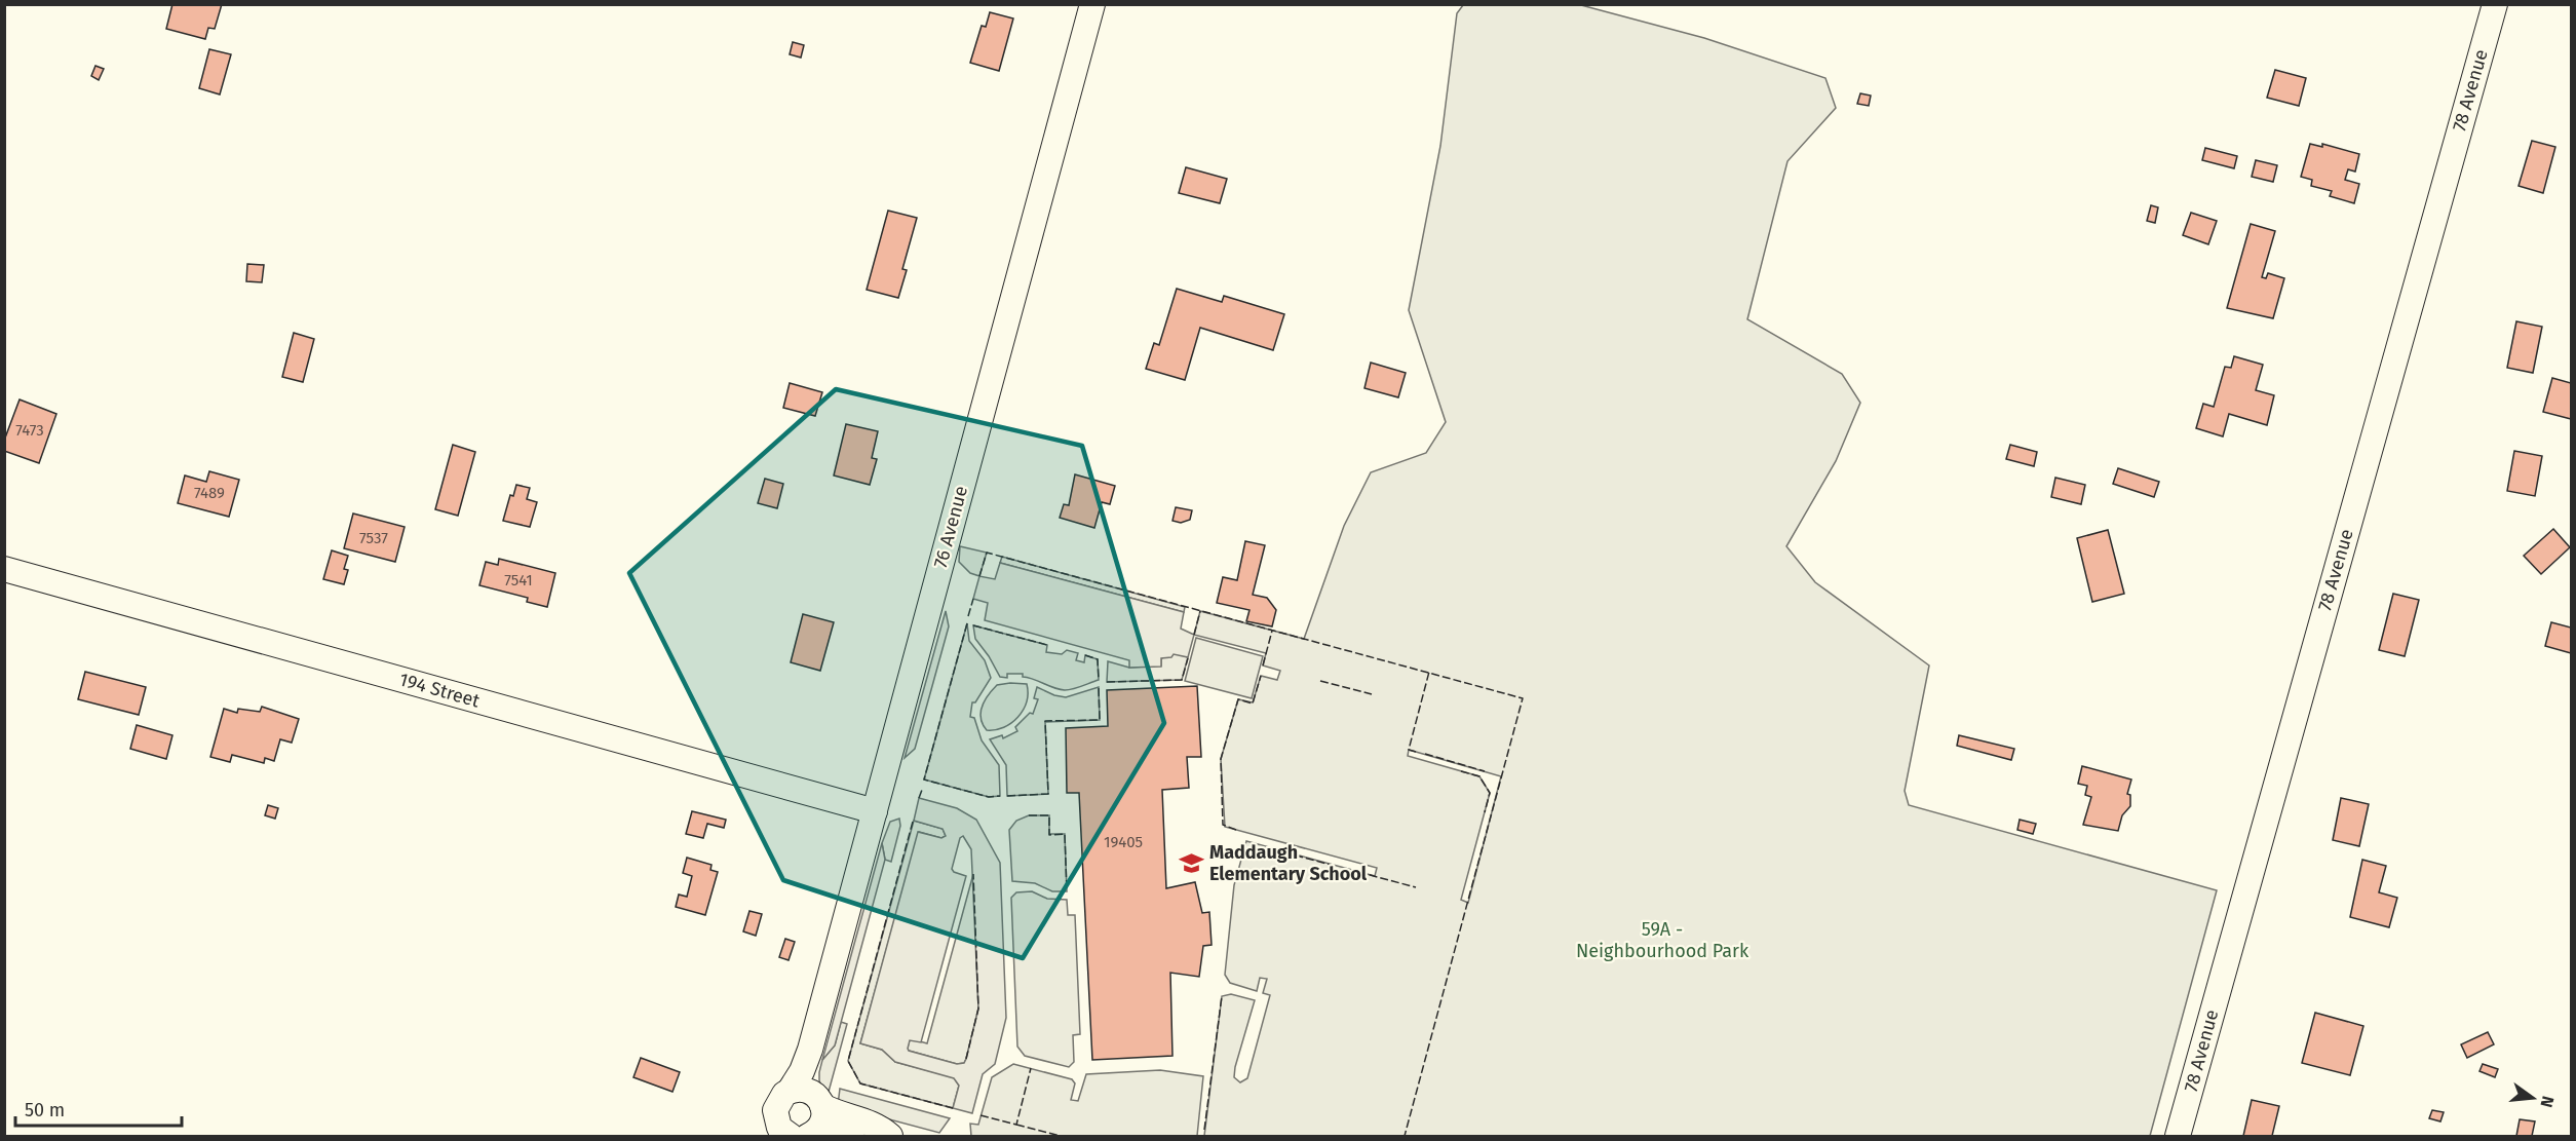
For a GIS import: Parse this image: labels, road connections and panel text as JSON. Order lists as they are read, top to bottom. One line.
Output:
{"streets":{"street":["78 Avenue","76 Avenue","194 Street"]},"crossings":[["76 Avenue","194 Street"]],"parks":["59A - Neighbourhood Park"],"places":{"school or university":["Maddaugh Elementary School"]},"house_numbers":["7473","7489","7537","7541","19405"],"scale_bar":"50 m","north":"right"}
